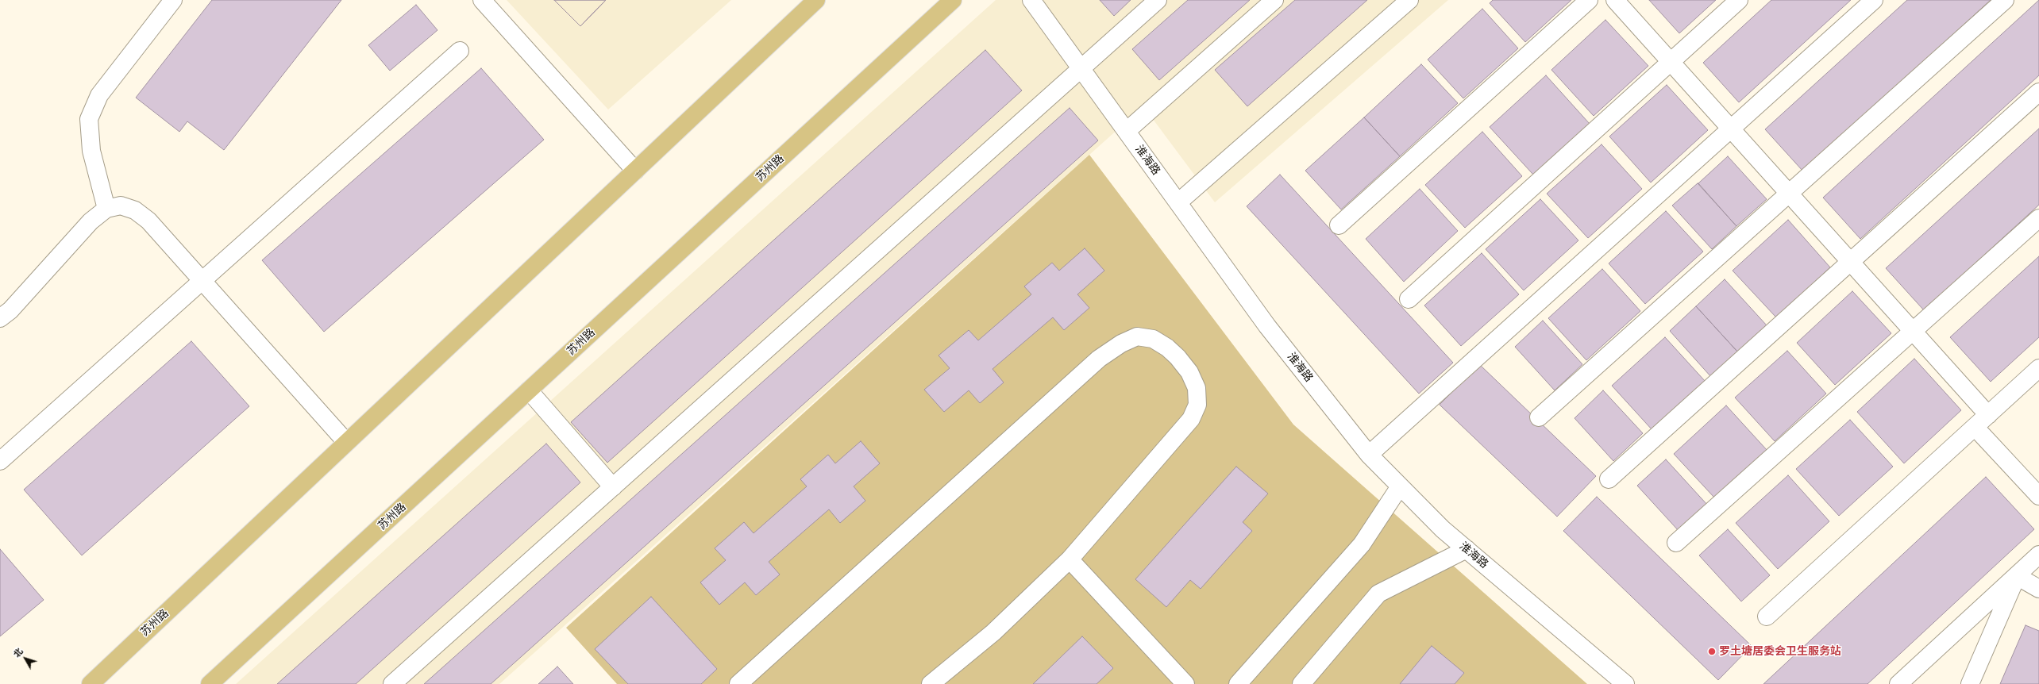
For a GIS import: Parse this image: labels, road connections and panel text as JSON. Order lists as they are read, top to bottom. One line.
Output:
{"streets":{"main road":["苏州路"],"street":["淮海路"]},"places":["罗土塘居委会卫生服务站"],"north":"top left"}
